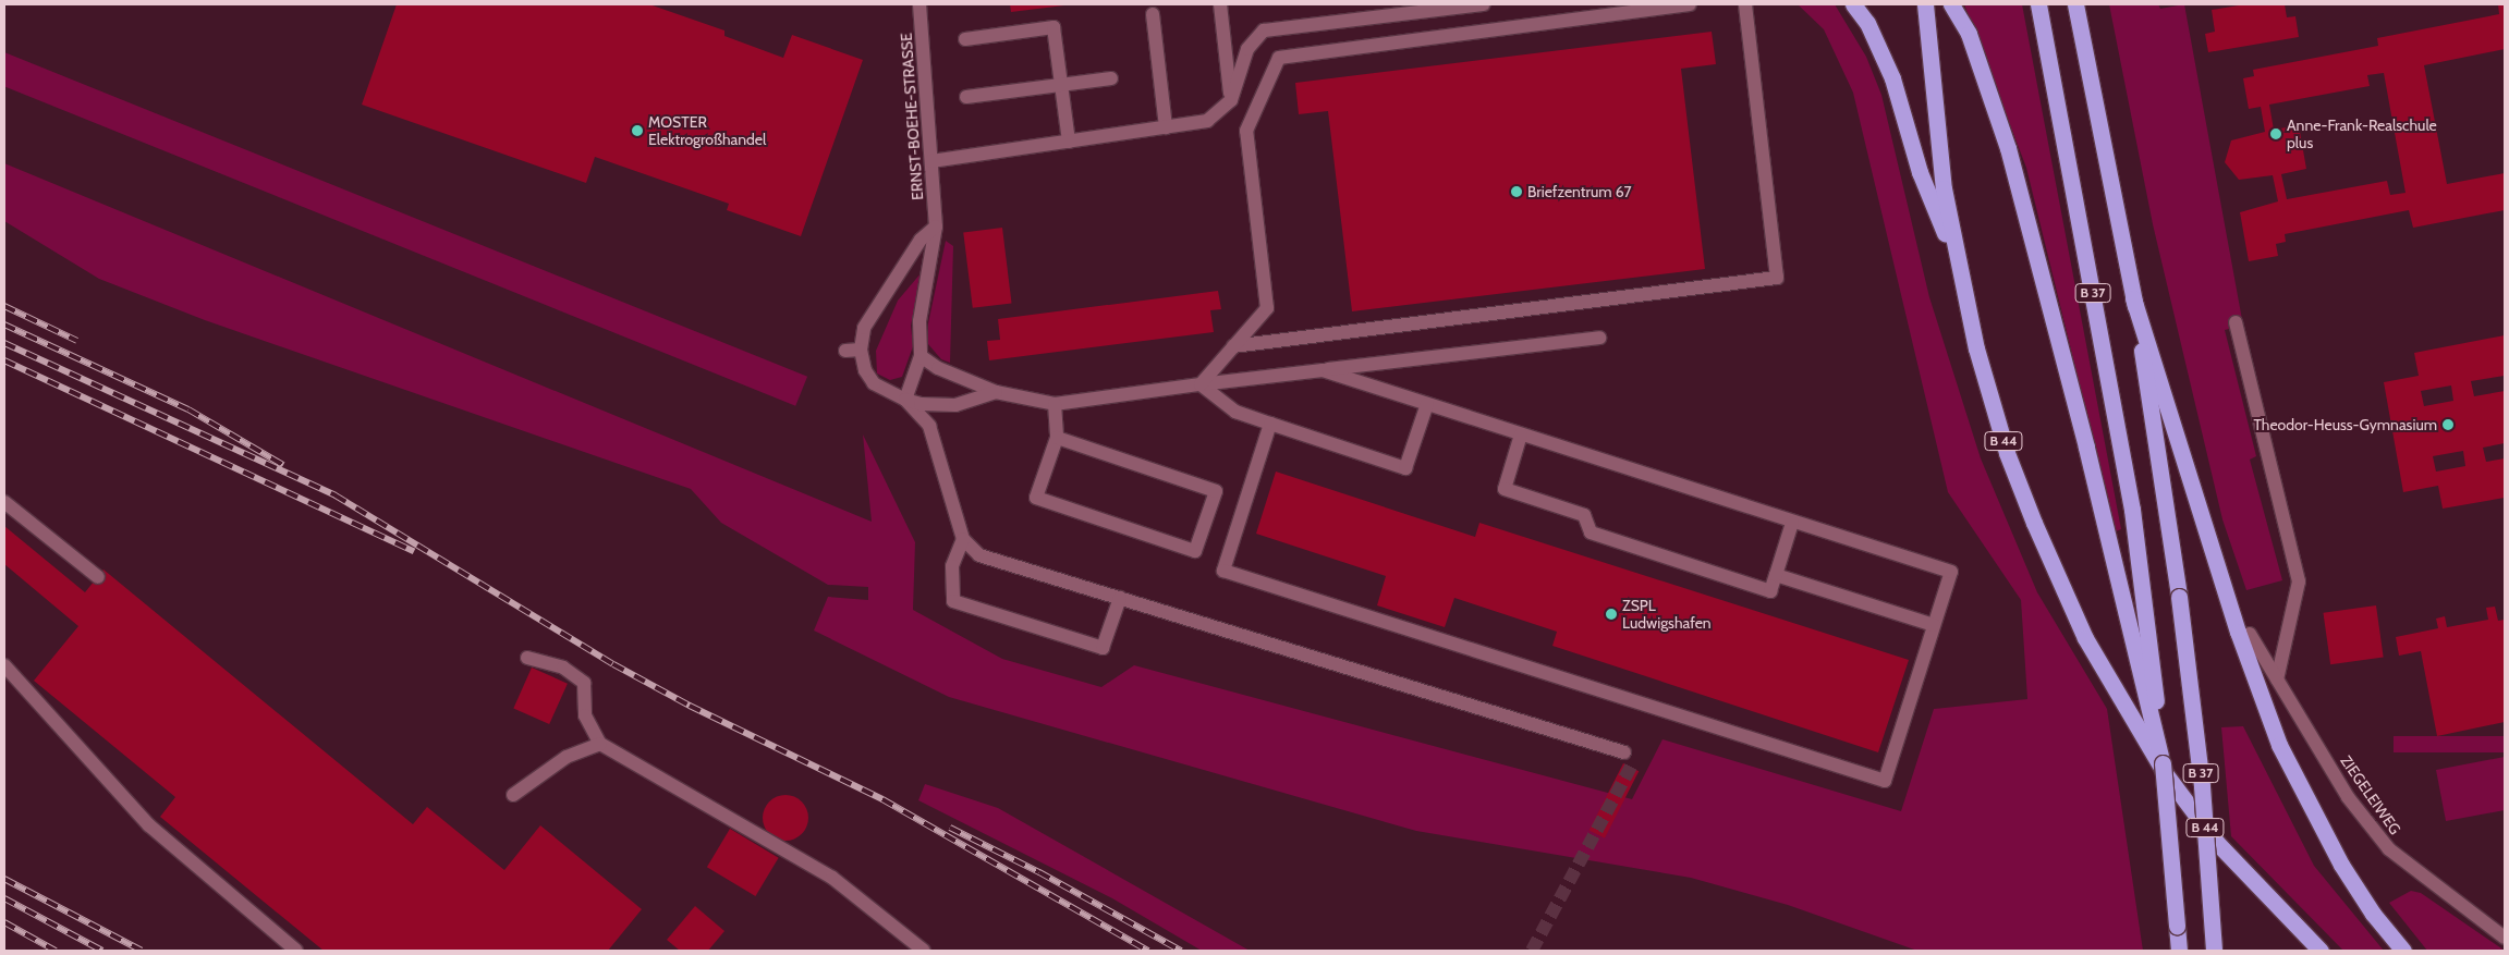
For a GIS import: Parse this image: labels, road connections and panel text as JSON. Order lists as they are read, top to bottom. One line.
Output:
{"streets":{"highway":["B 37","B 44"],"street":["ERNST-BOEHE-STRASSE","ZIEGELEIWEG"]},"places":["MOSTER Elektrogroßhandel","Anne-Frank-Realschule plus","Briefzentrum 67","Theodor-Heuss-Gymnasium","ZSPL Ludwigshafen"]}
